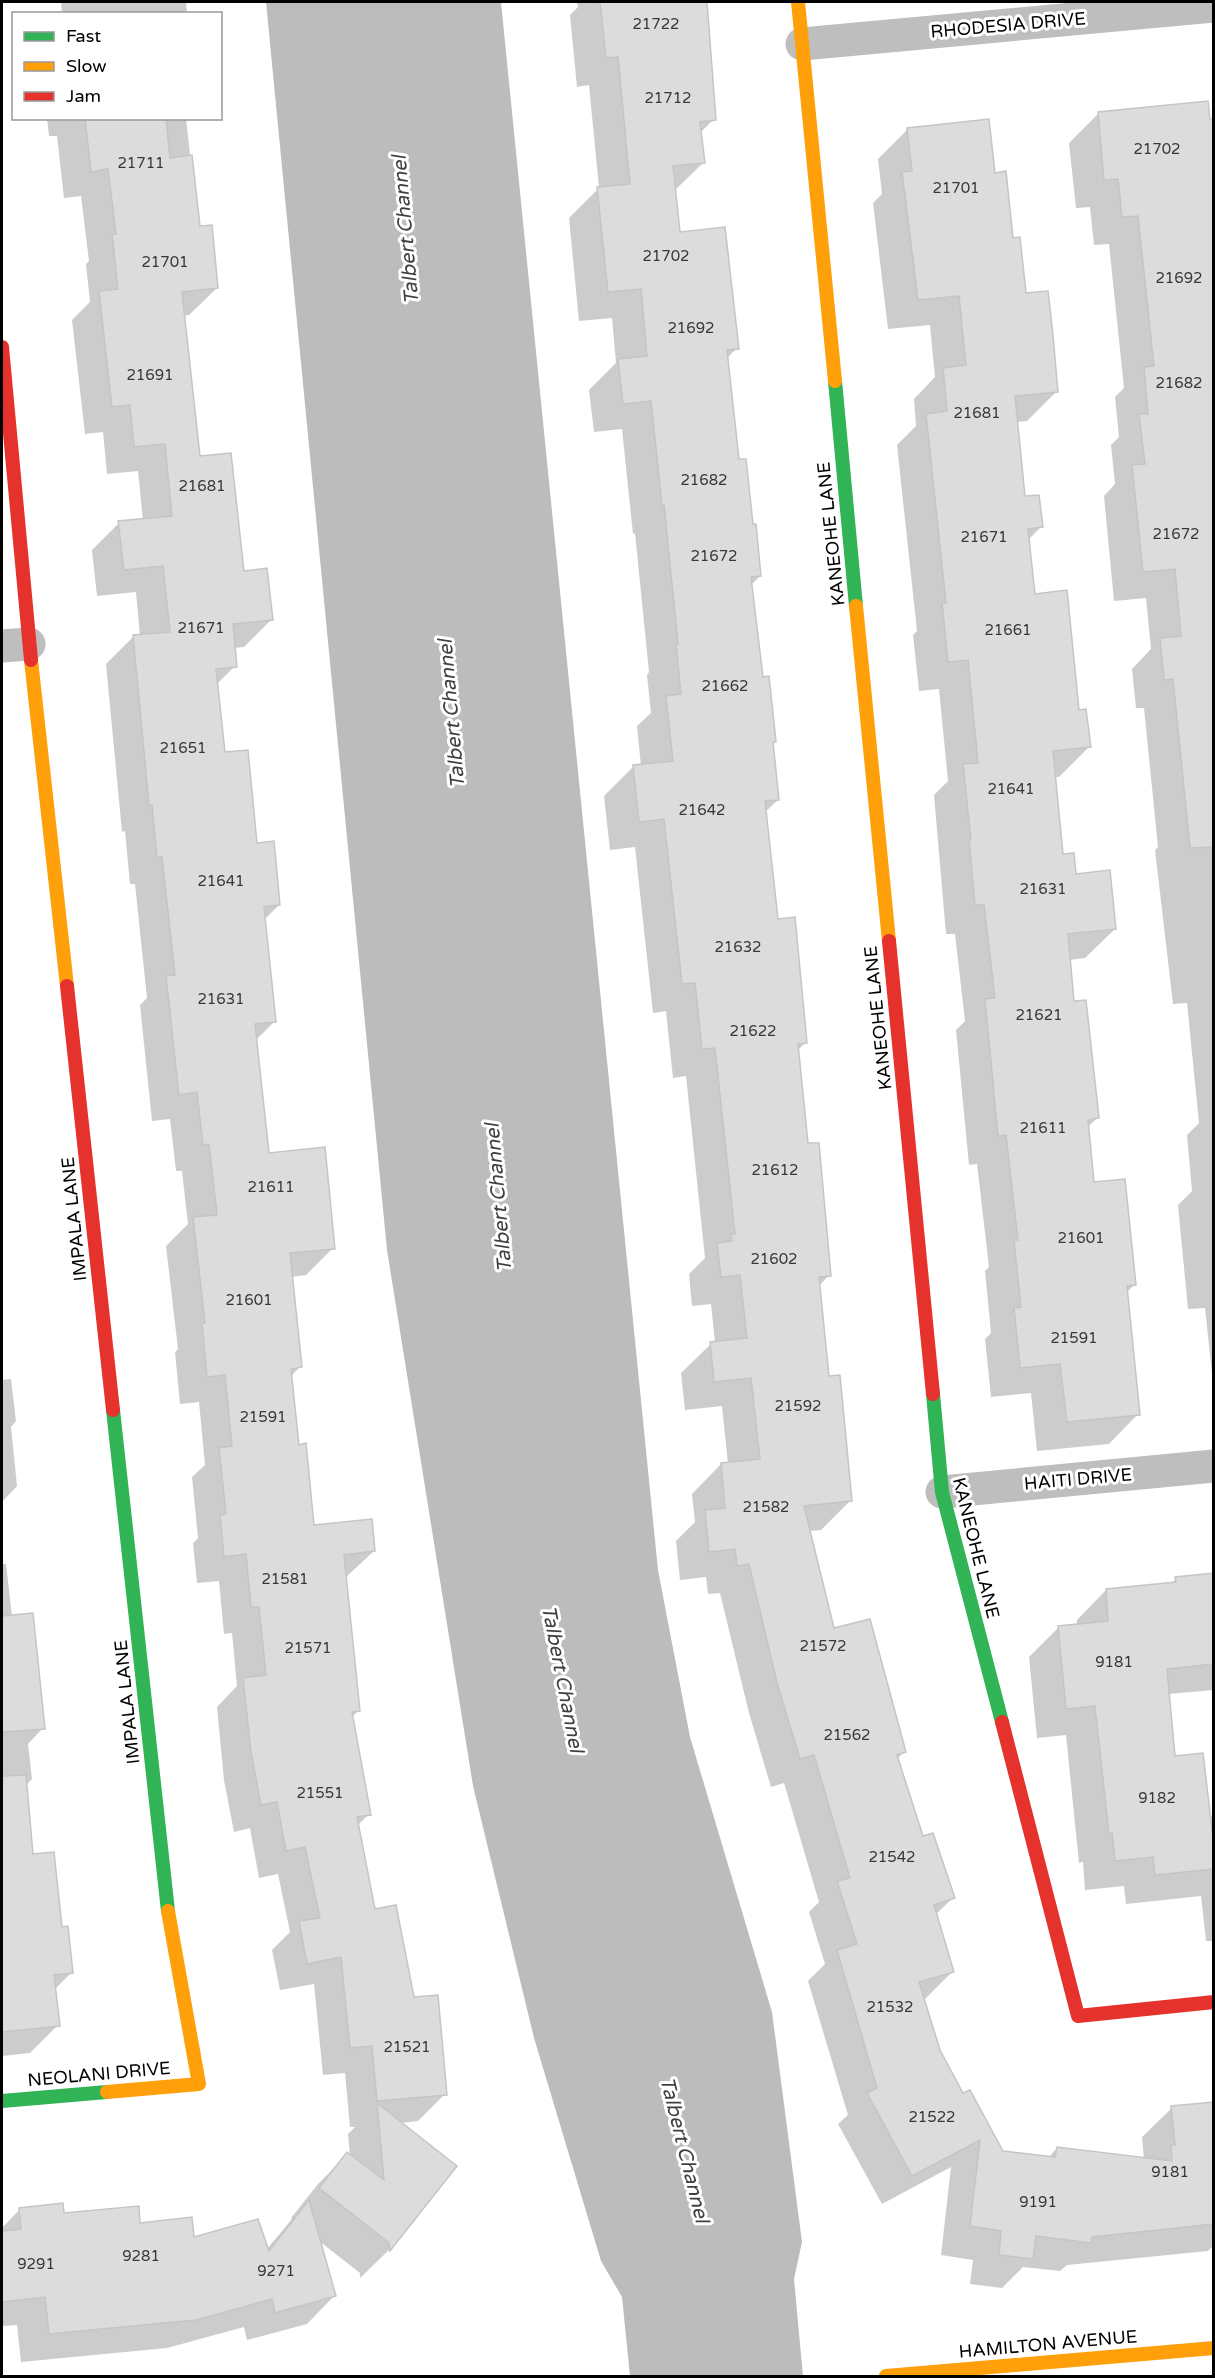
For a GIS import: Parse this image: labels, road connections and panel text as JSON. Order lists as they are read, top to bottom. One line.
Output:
{"streets":{"street":["RHODESIA DRIVE","KANEOHE LANE","IMPALA LANE","HAITI DRIVE","NEOLANI DRIVE","HAMILTON AVENUE"]},"crossings":[["RHODESIA DRIVE","KANEOHE LANE"],["KANEOHE LANE","HAITI DRIVE"],["IMPALA LANE","NEOLANI DRIVE"]],"water":["Talbert Channel"],"house_numbers":["21722","21712","21702","21711","21701","21702","21701","21692","21692","21691","21682","21681","21682","21681","21672","21671","21672","21671","21661","21662","21651","21641","21642","21641","21631","21632","21631","21621","21622","21611","21612","21611","21601","21602","21601","21591","21592","21591","21582","21581","21572","21571","9181","21562","21551","9182","21542","21532","21521","21522","9181","9191","9281","9291","9271"],"legend":["Fast","Slow","Jam"]}
